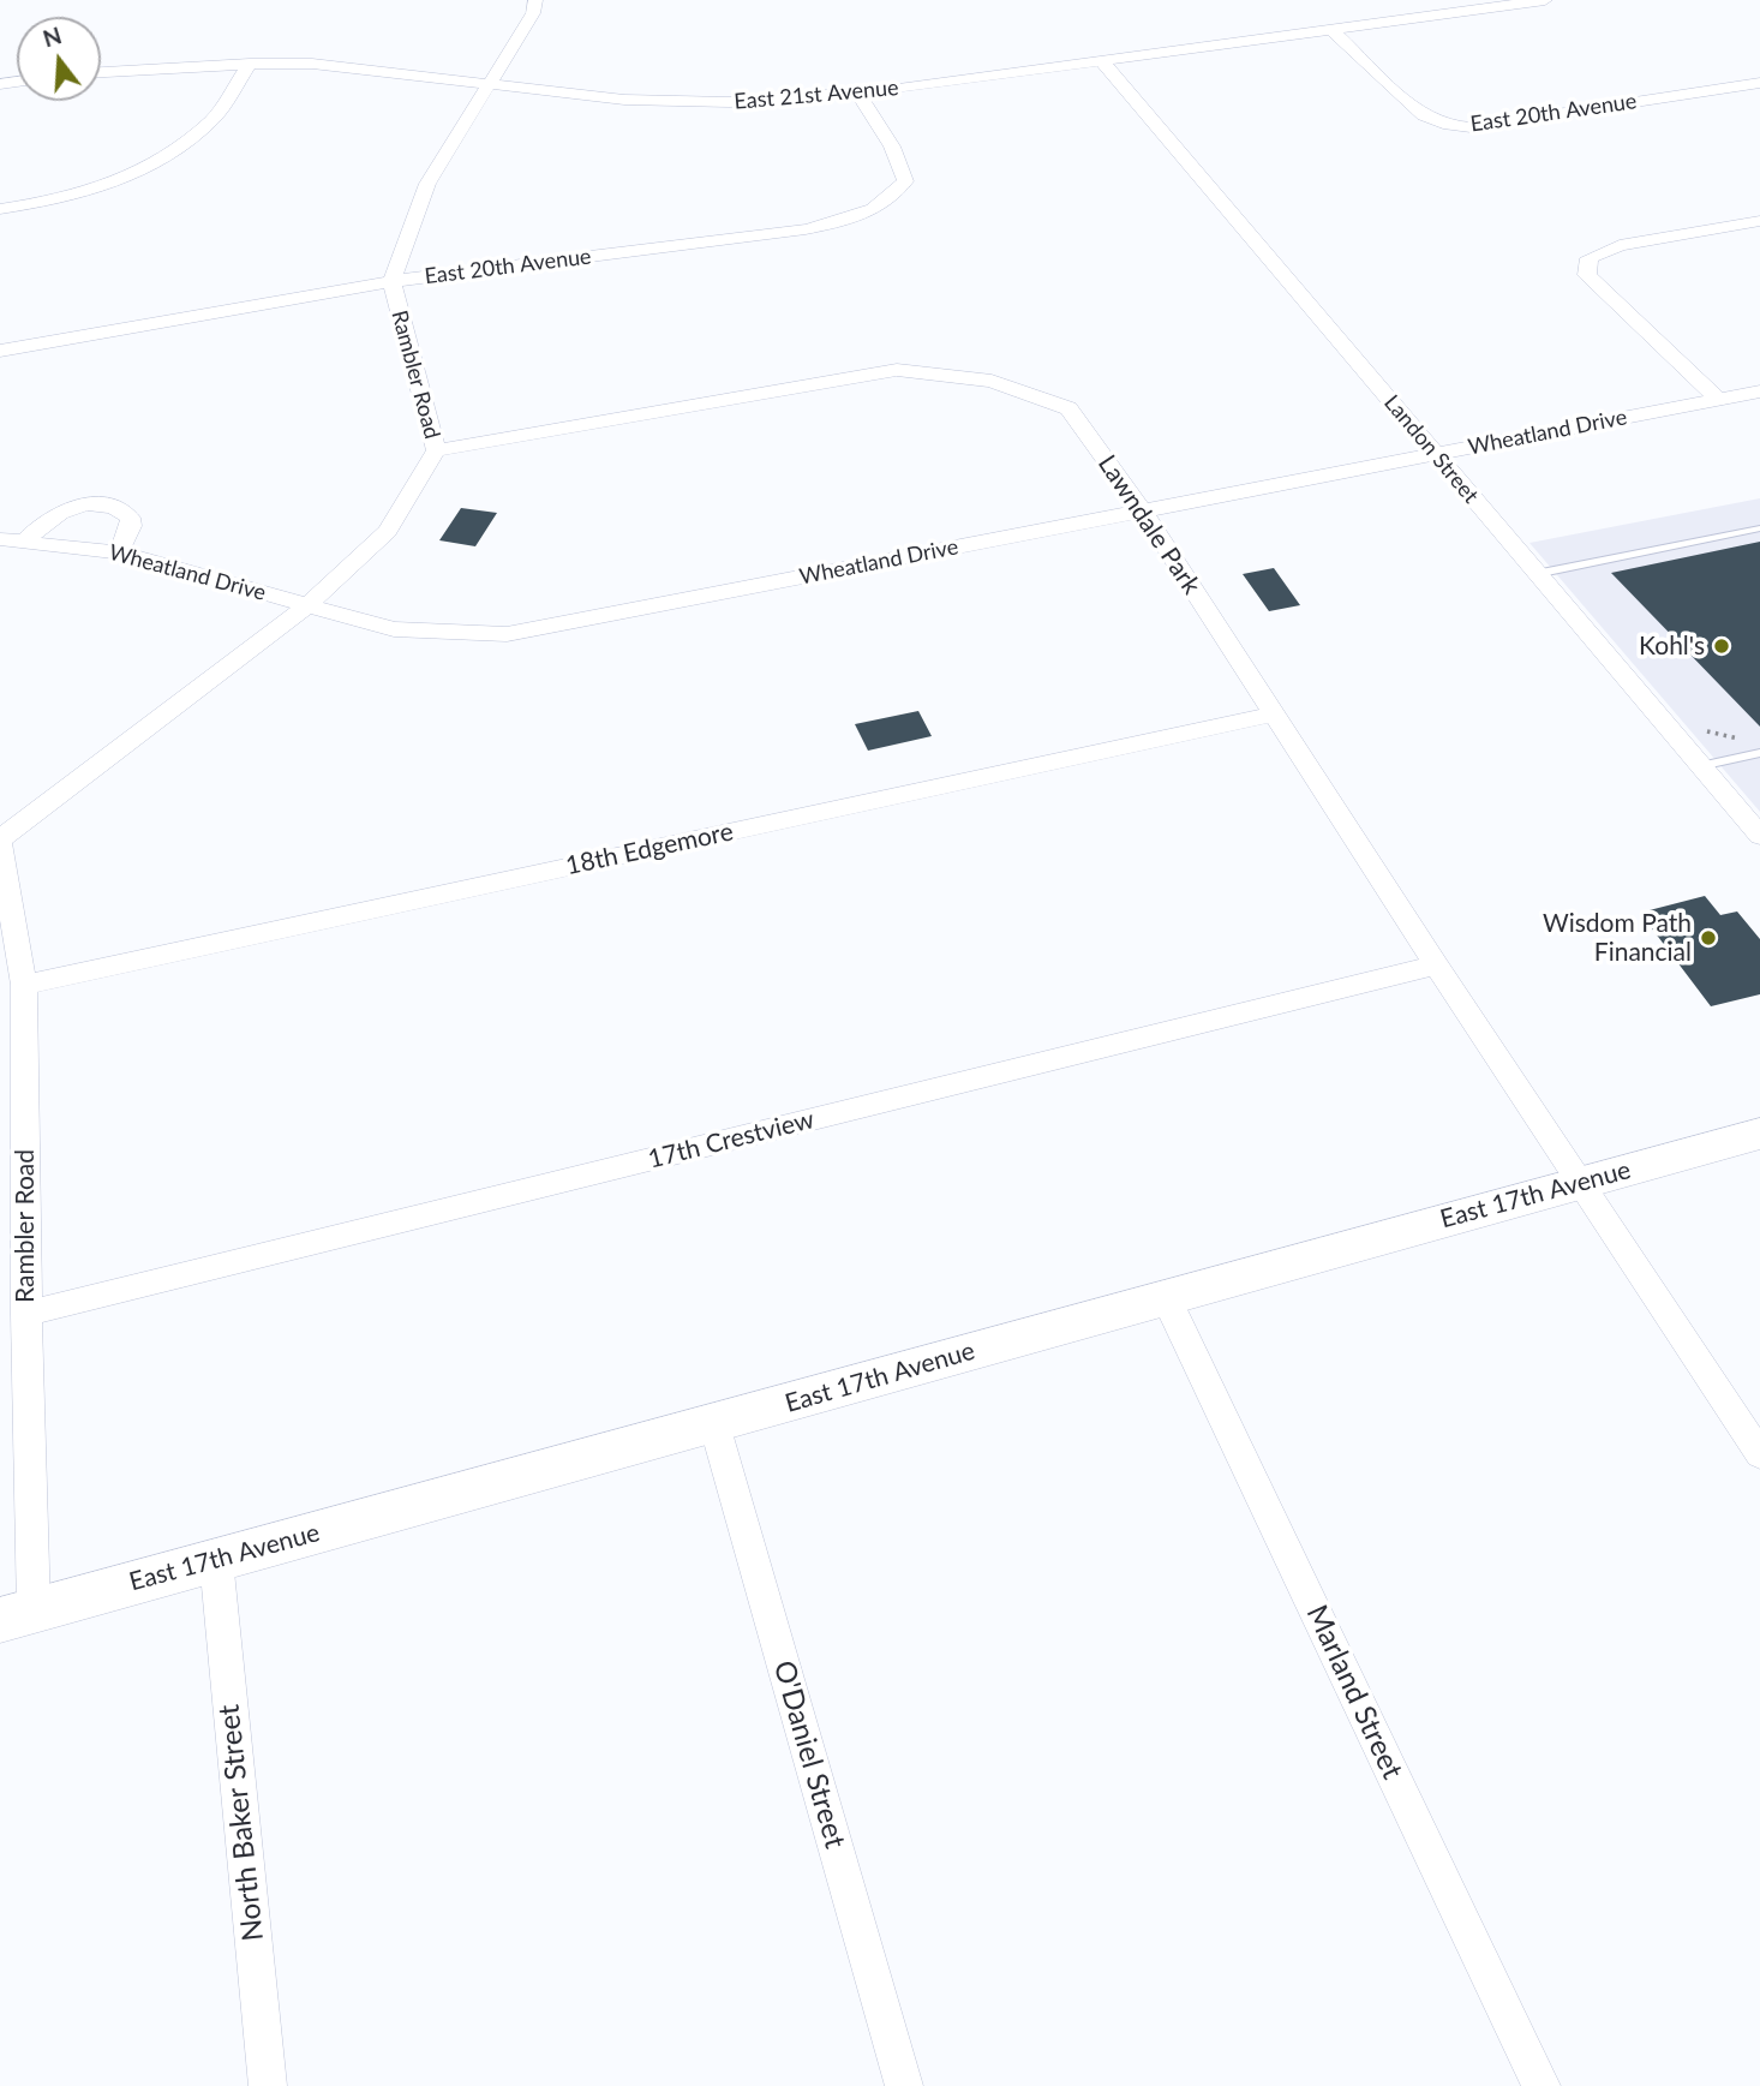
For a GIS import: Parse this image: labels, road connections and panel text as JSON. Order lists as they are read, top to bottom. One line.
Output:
{"streets":{"street":["East 21st Avenue","East 20th Avenue","Rambler Road","Wheatland Drive","Landon Street","Lawndale Park","18th Edgemore","17th Crestview","East 17th Avenue","Marland Street","O'Daniel Street","North Baker Street"]},"crossings":[["East 21st Avenue","East 20th Avenue"],["East 21st Avenue","Rambler Road"],["East 21st Avenue","Landon Street"],["East 20th Avenue","Rambler Road"],["Rambler Road","Wheatland Drive"],["Rambler Road","Lawndale Park"],["Rambler Road","18th Edgemore"],["Rambler Road","17th Crestview"],["Rambler Road","East 17th Avenue"],["Wheatland Drive","Landon Street"],["Wheatland Drive","Lawndale Park"],["Lawndale Park","18th Edgemore"],["Lawndale Park","17th Crestview"],["Lawndale Park","East 17th Avenue"],["East 17th Avenue","Marland Street"],["East 17th Avenue","O'Daniel Street"],["East 17th Avenue","North Baker Street"]],"places":["Kohl's","Wisdom Path Financial"],"north":"top"}
